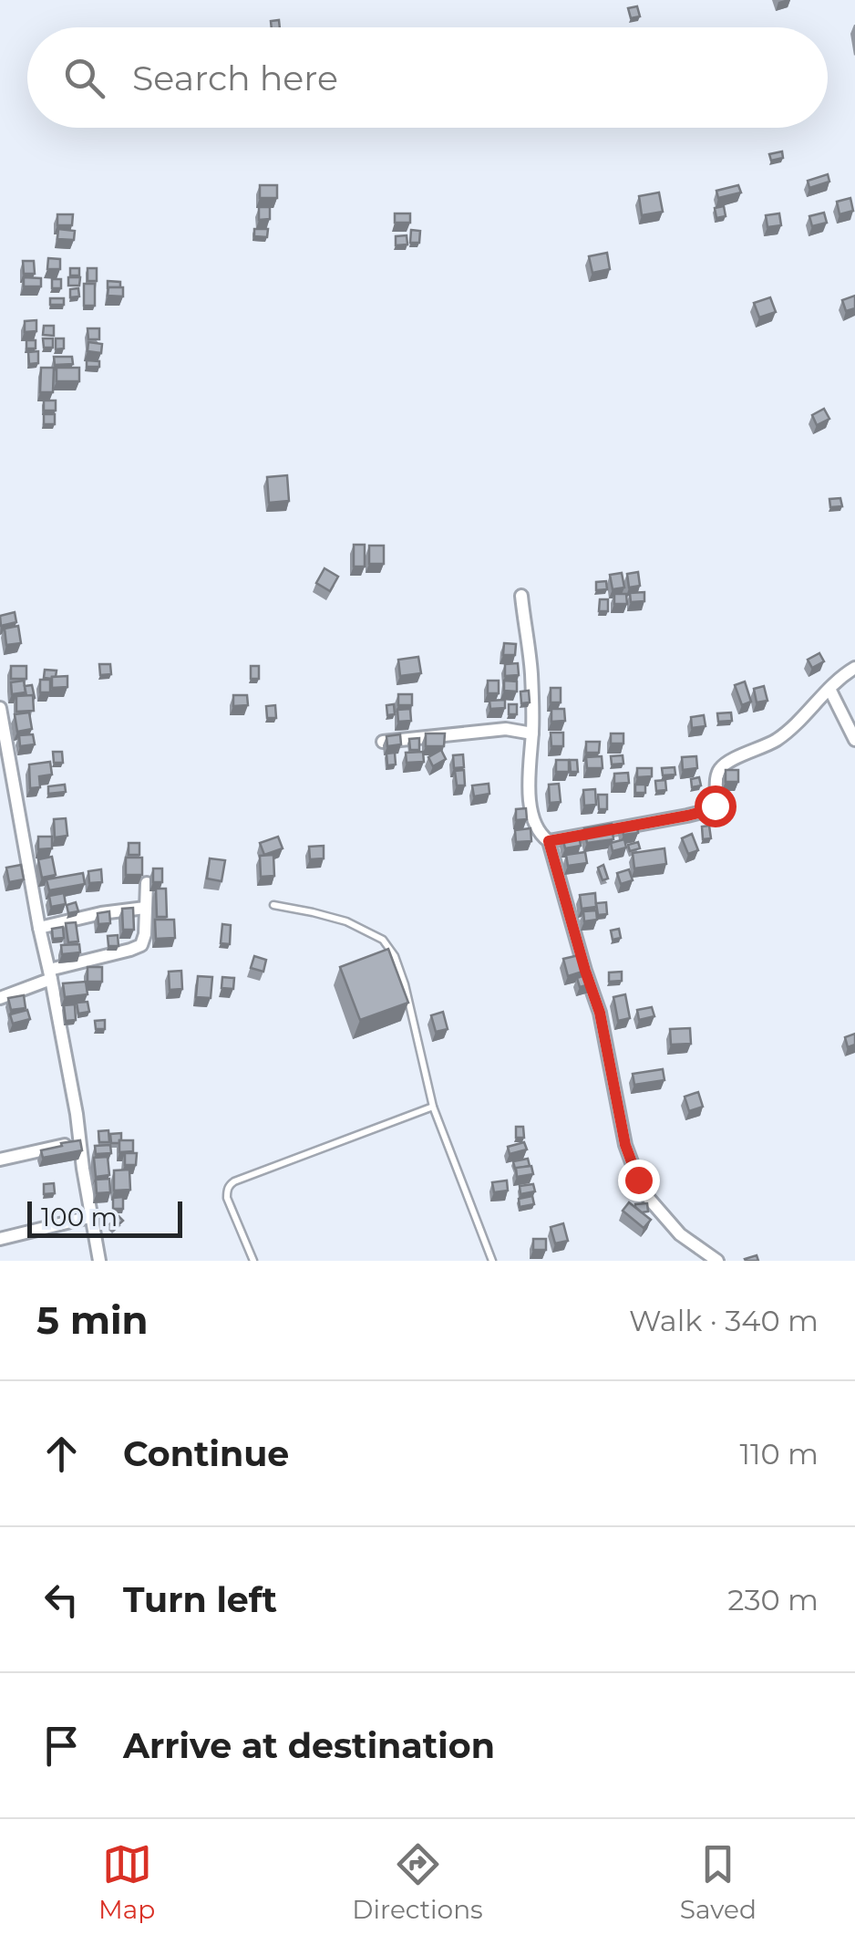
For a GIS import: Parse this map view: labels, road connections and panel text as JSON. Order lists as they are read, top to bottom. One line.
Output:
{"scale_bar":"100 m","page":{"search":"Search here","scale":"100 m","heading":["5 min","Walk · 340 m"],"list":[["Continue","110 m"],["Turn left","230 m"],"Arrive at destination"],"nav":["Map","Directions","Saved"]}}
